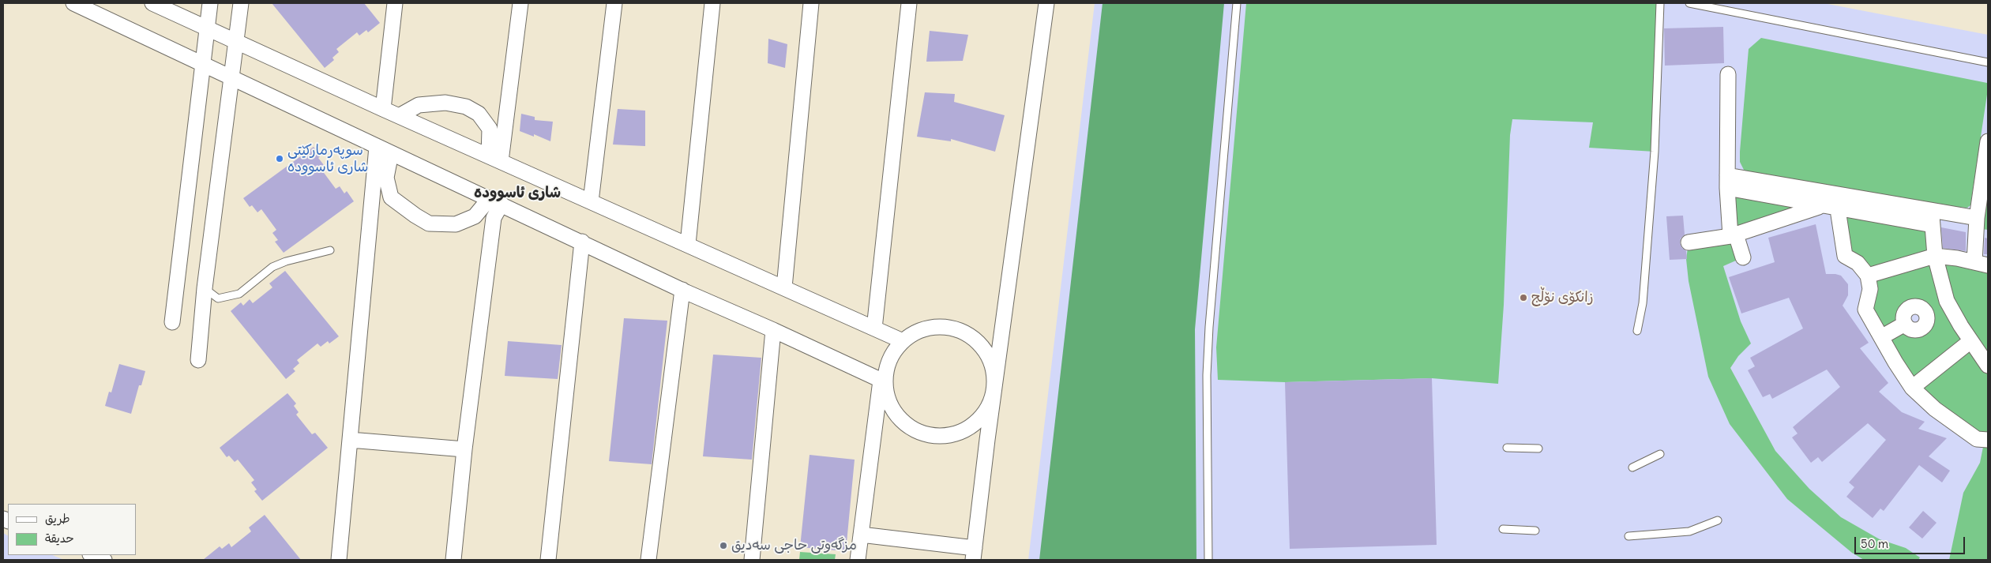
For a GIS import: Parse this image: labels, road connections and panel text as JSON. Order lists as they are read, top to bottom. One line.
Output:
{"districts":["شاری ئاسوودە"],"places":["سوپەرمارکێتی شاری ئاسوودە","زانکۆی نۆڵج","مزگەوتی حاجی سەدیق"],"legend":["طريق","حديقة"],"scale_bar":"50 m"}
